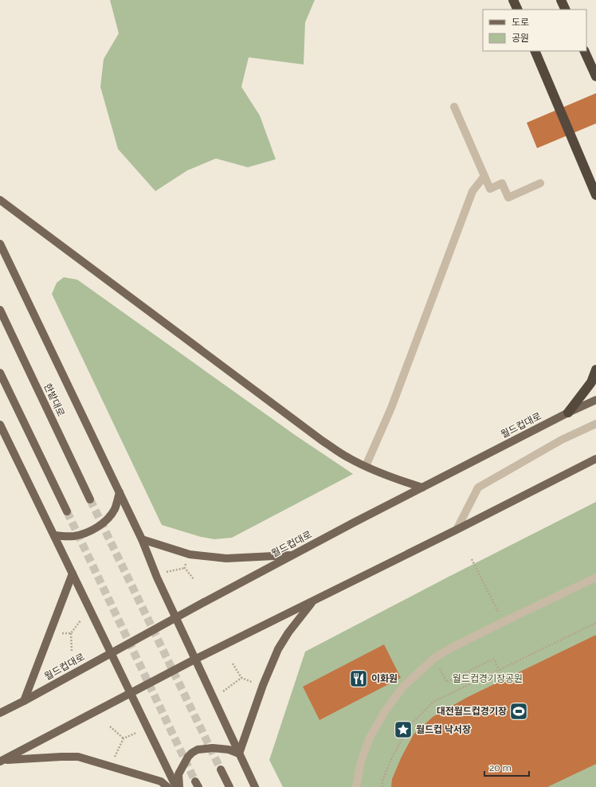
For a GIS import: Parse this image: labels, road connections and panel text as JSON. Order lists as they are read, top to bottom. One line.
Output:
{"streets":{"main road":["한밭대로","월드컵대로"]},"parks":["월드컵경기장공원"],"places":{"restaurant":["이화원"],"sports":["대전월드컵경기장"],"place":["월드컵 낙서장"]},"legend":["도로","공원"],"scale_bar":"20 m"}
